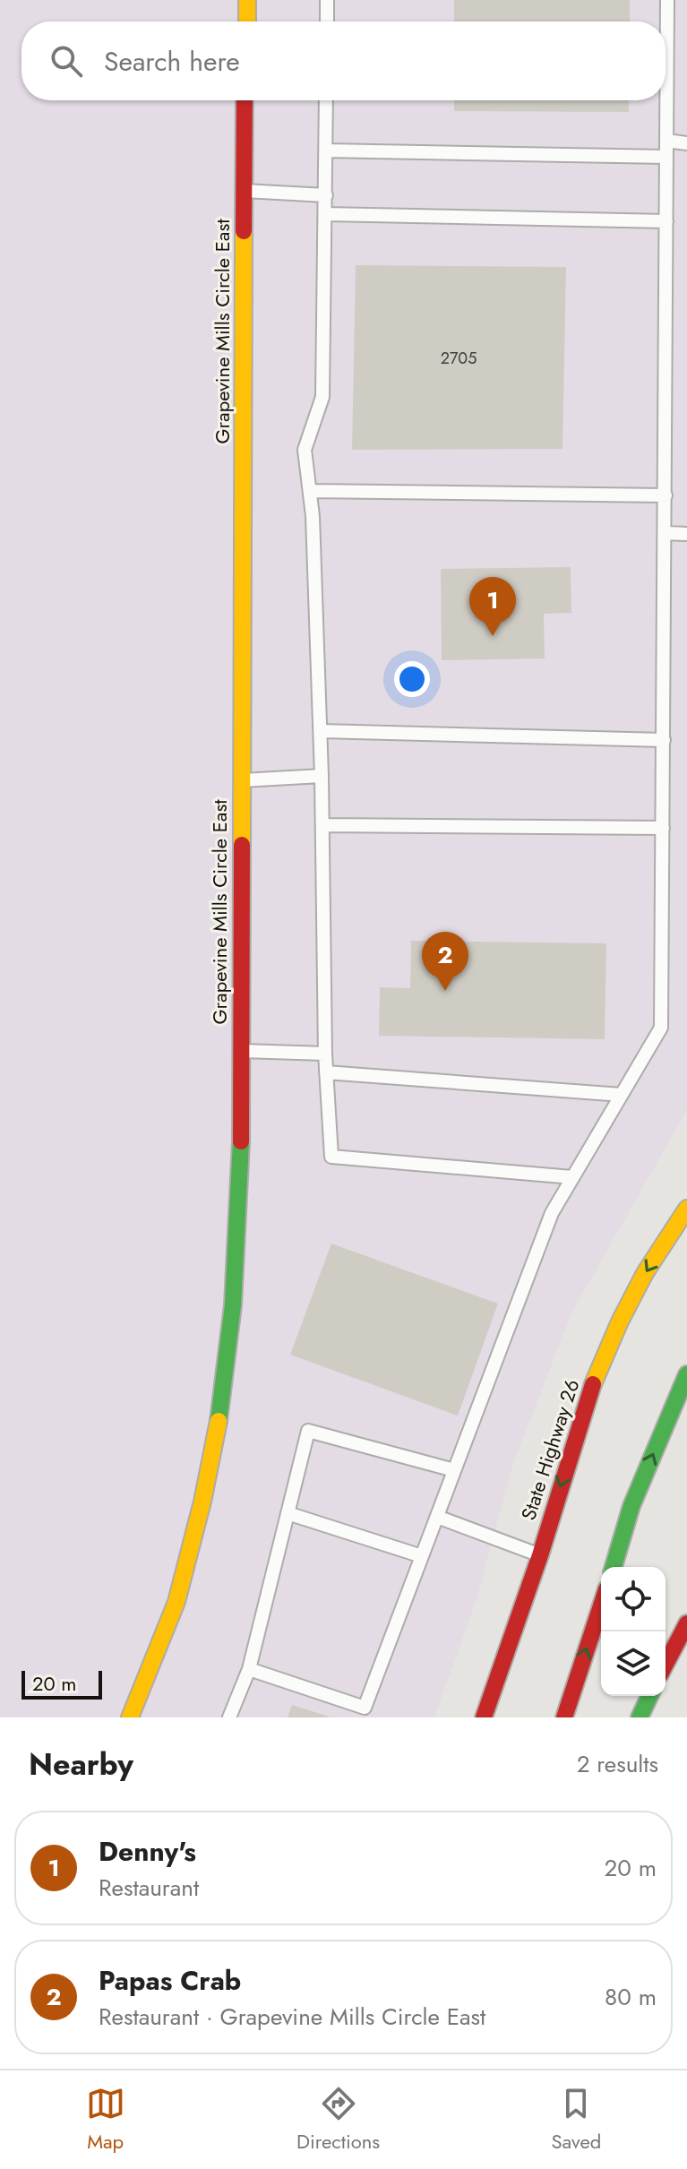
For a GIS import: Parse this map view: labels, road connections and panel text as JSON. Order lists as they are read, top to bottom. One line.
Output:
{"streets":{"main road":["Grapevine Mills Circle East","State Highway 26"]},"house_numbers":["2705"],"scale_bar":"20 m","page":{"search":"Search here","pins":["1","2"],"scale":"20 m","heading":["Nearby","2 results"],"list":[{"mark":"1","name":"Denny's","note":"Restaurant","value":"20 m"},{"mark":"2","name":"Papas Crab","note":"Restaurant · Grapevine Mills Circle East","value":"80 m"}],"nav":["Map","Directions","Saved"]}}
